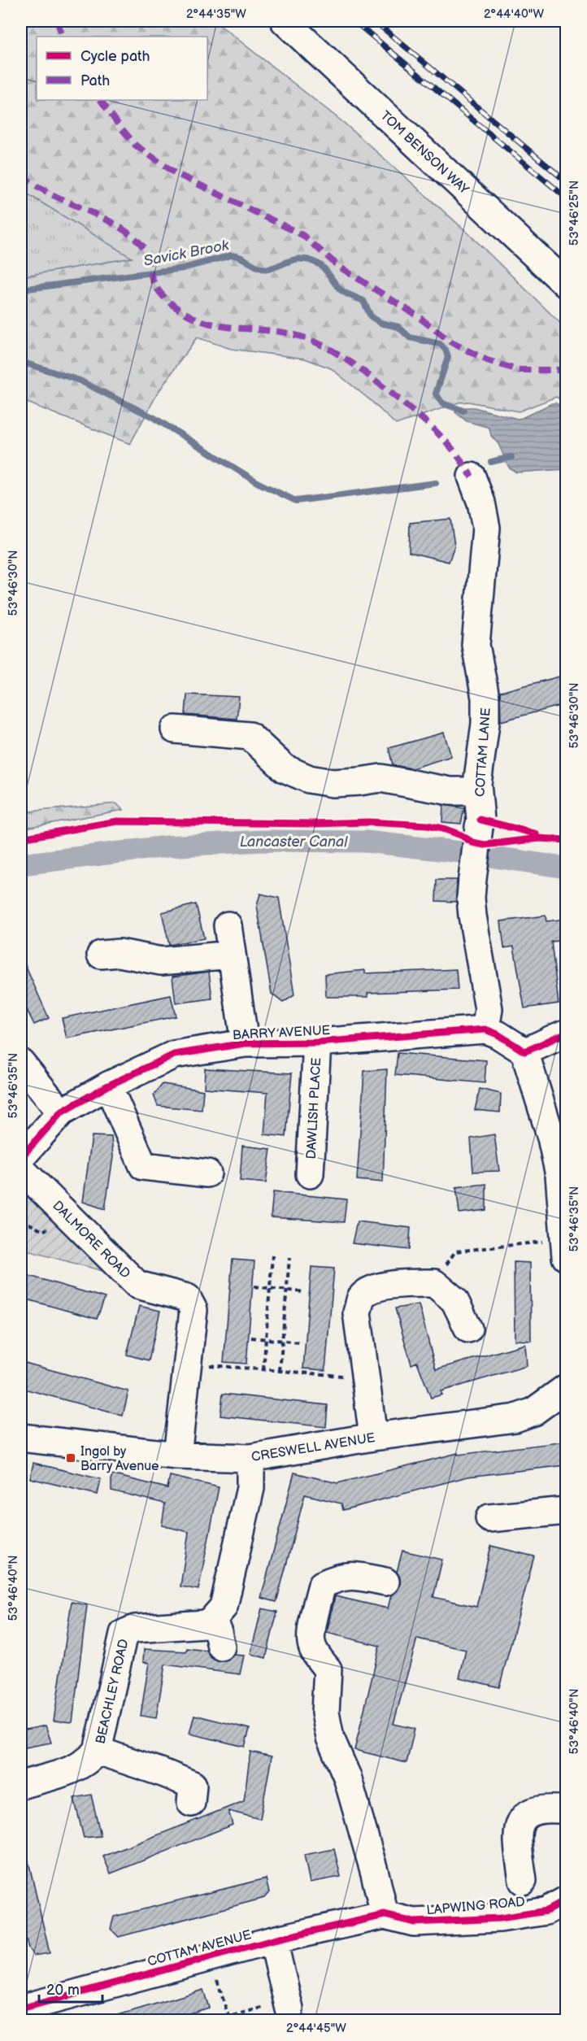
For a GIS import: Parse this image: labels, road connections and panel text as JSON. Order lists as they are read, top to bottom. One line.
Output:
{"streets":{"street":["TOM BENSON WAY","COTTAM LANE","BARRY AVENUE","DAWLISH PLACE","DALMORE ROAD","CRESWELL AVENUE","BEACHLEY ROAD","LAPWING ROAD","COTTAM AVENUE"]},"crossings":[["COTTAM LANE","BARRY AVENUE"],["BARRY AVENUE","DAWLISH PLACE"],["DALMORE ROAD","CRESWELL AVENUE"],["LAPWING ROAD","COTTAM AVENUE"]],"water":["Savick Brook","Lancaster Canal"],"places":{"transit":["Ingol by Barry Avenue"]},"legend":["Cycle path","Path"],"scale_bar":"20 m","coordinates":["2°44'35\"W","2°44'40\"W","53°46'25\"N","53°46'30\"N","53°46'35\"N","53°46'40\"N","2°44'45\"W"]}
